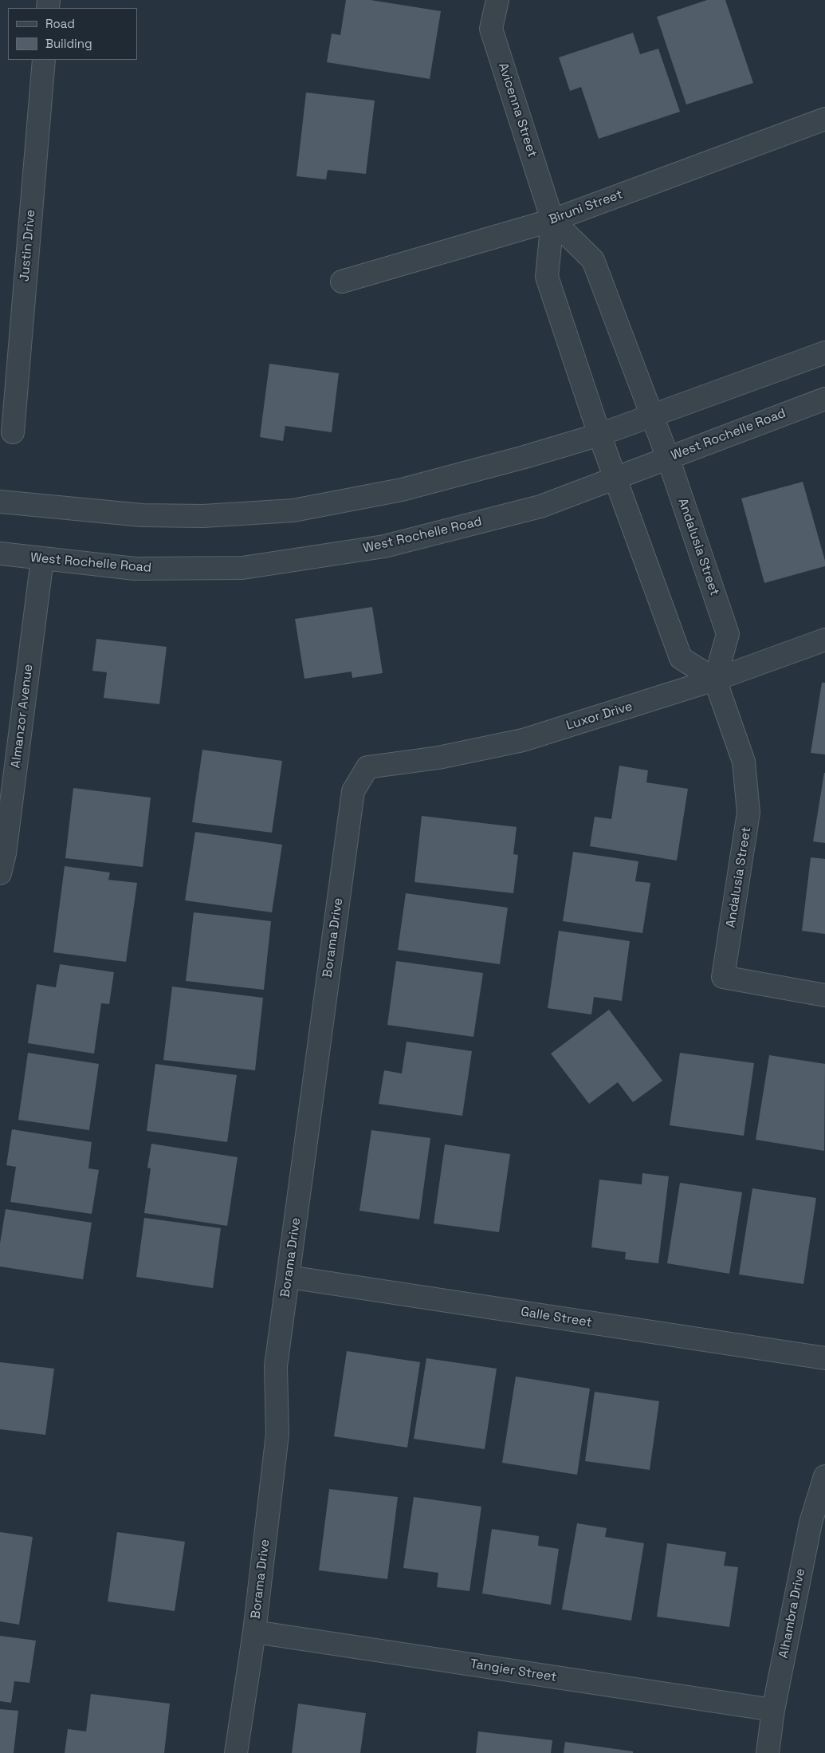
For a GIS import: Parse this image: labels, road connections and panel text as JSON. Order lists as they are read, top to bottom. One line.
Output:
{"streets":{"street":["Avicenna Street","Biruni Street","Justin Drive","West Rochelle Road","Andalusia Street","Almanzor Avenue","Luxor Drive","Borama Drive","Galle Street","Alhambra Drive","Tangier Street"]},"crossings":[["Avicenna Street","Biruni Street"],["Avicenna Street","Andalusia Street"],["West Rochelle Road","Andalusia Street"],["West Rochelle Road","Almanzor Avenue"],["Andalusia Street","Luxor Drive"],["Luxor Drive","Borama Drive"],["Borama Drive","Galle Street"],["Borama Drive","Tangier Street"],["Alhambra Drive","Tangier Street"]],"legend":["Road","Building"]}
